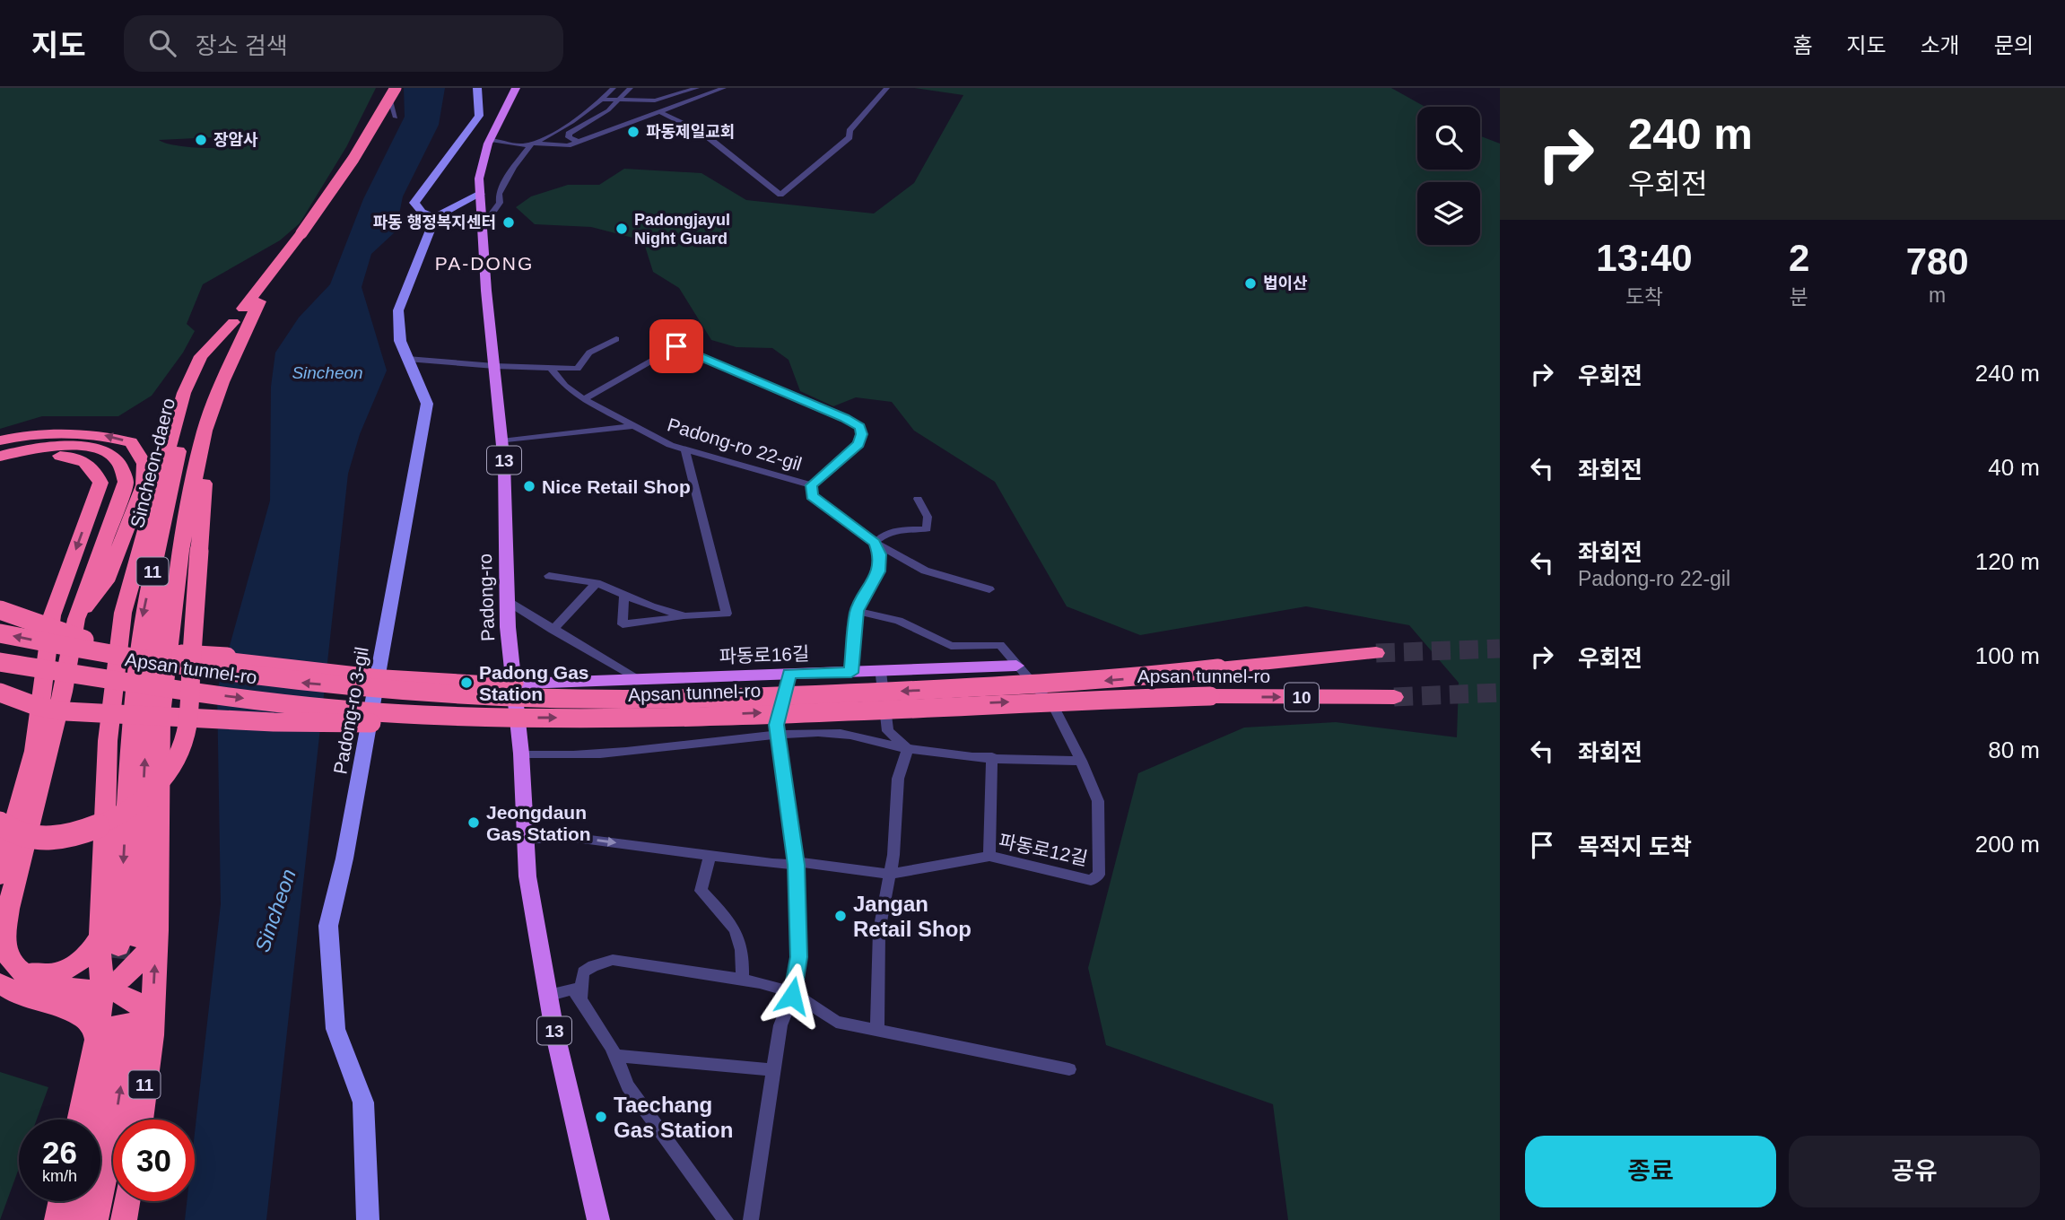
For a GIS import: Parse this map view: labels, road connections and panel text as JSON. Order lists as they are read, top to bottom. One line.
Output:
{"streets":{"highway":["Sincheon-daero","11","Apsan tunnel-ro","10"],"main road":["13","Padong-ro","파동로16길"],"street":["Padong-ro 22-gil","Padong-ro 3-gil","파동로12길"]},"crossings":[["Sincheon-daero","11"],["Sincheon-daero","Apsan tunnel-ro"],["Padong-ro","파동로16길"],["Padong-ro","파동로12길"]],"districts":["PA-DONG"],"water":["Sincheon"],"places":["파동제일교회","장암사","파동 행정복지센터","Padongjayul Night Guard","법이산","Nice Retail Shop","Padong Gas Station","Jeongdaun Gas Station","Jangan Retail Shop","Taechang Gas Station"],"page":{"header":"지도","search":"장소 검색","nav":["홈","지도","소개","문의"],"turn":["240 m","우회전"],"eta":["13:40","도착","2","분","780","m"],"list":[{"name":"우회전","value":"240 m"},{"name":"좌회전","value":"40 m"},{"name":"좌회전","note":"Padong-ro 22-gil","value":"120 m"},{"name":"우회전","value":"100 m"},{"name":"좌회전","value":"80 m"},{"name":"목적지 도착","value":"200 m"}],"speed":"26 km/h","limit":"30","buttons":["종료","공유"]}}
